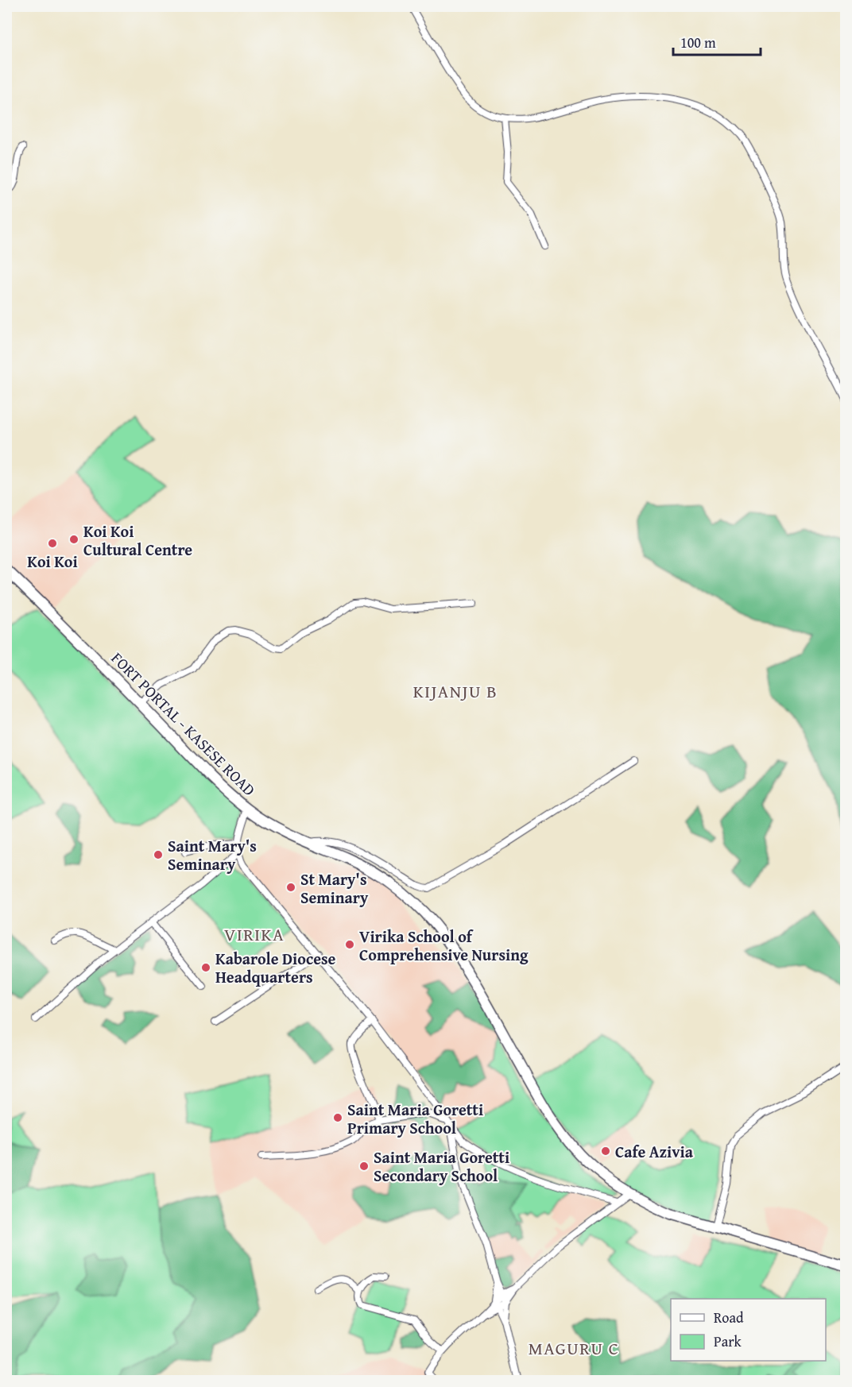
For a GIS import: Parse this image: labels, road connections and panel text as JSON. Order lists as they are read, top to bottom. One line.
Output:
{"streets":{"highway":["FORT PORTAL - KASESE ROAD"]},"districts":["KIJANJU B","VIRIKA","MAGURU C"],"places":["Koi Koi Cultural Centre","Koi Koi","Saint Mary's Seminary","St Mary's Seminary","Virika School of Comprehensive Nursing","Kabarole Diocese Headquarters","Saint Maria Goretti Primary School","Cafe Azivia","Saint Maria Goretti Secondary School"],"legend":["Road","Park"],"scale_bar":"100 m"}
